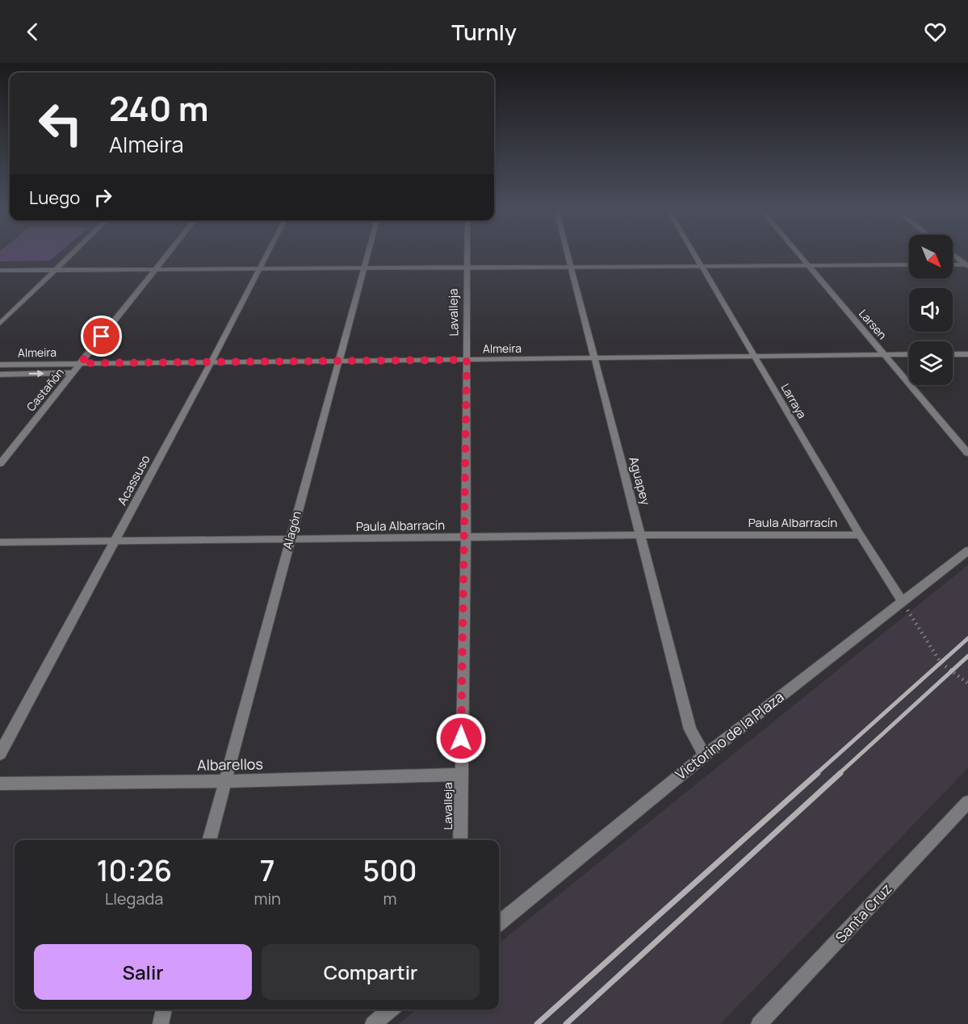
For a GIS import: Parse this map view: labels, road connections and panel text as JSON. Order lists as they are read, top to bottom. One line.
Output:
{"streets":{"street":["Lavalleja","Larsen","Almeira","Castañón","Larraya","Acassuso","Aguapey","Paula Albarracín","Alagón","Victorino de la Plaza","Albarellos","Santa Cruz"]},"crossings":[["Lavalleja","Almeira"],["Lavalleja","Paula Albarracín"],["Lavalleja","Albarellos"],["Larsen","Almeira"],["Almeira","Castañón"],["Almeira","Larraya"],["Almeira","Acassuso"],["Almeira","Aguapey"],["Almeira","Alagón"],["Larraya","Paula Albarracín"],["Larraya","Victorino de la Plaza"],["Acassuso","Paula Albarracín"],["Aguapey","Paula Albarracín"],["Aguapey","Victorino de la Plaza"],["Paula Albarracín","Alagón"],["Alagón","Albarellos"]],"north":"bottom right","page":{"header":"Turnly","turn":["240 m","Almeira"],"then":"Luego","eta":["10:26","Llegada","7","min","500","m"],"buttons":["Salir","Compartir"]}}
